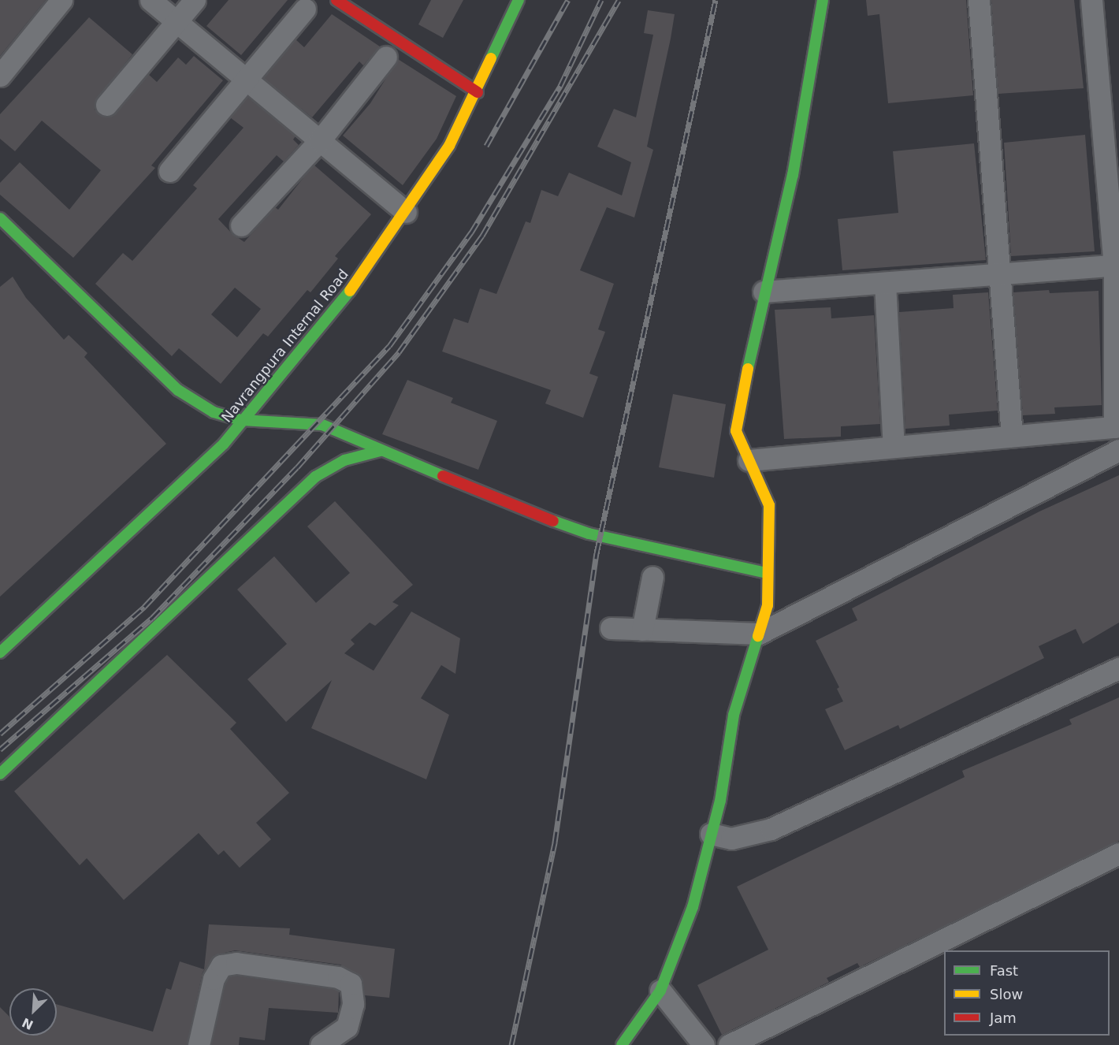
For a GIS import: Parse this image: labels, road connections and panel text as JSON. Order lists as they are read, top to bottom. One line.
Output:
{"streets":{"street":["Navrangpura Internal Road"]},"legend":["Fast","Slow","Jam"],"north":"bottom left"}
